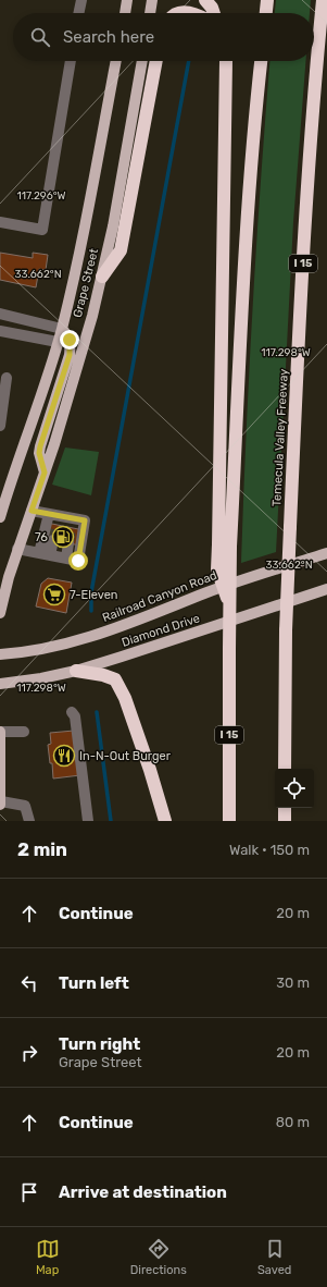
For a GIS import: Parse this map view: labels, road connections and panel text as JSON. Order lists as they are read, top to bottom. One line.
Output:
{"streets":{"highway":["I 15","Temecula Valley Freeway"],"main road":["Grape Street","Railroad Canyon Road","Diamond Drive"]},"places":{"fuel station":["76"],"supermarket":["7-Eleven"],"restaurant":["In-N-Out Burger"]},"page":{"search":"Search here","heading":["2 min","Walk · 150 m"],"list":[["Continue","20 m"],["Turn left","30 m"],["Turn right","Grape Street","20 m"],["Continue","80 m"],"Arrive at destination"],"nav":["Map","Directions","Saved"]},"coordinates":["117.296°W","33.662°N","117.298°W"]}
